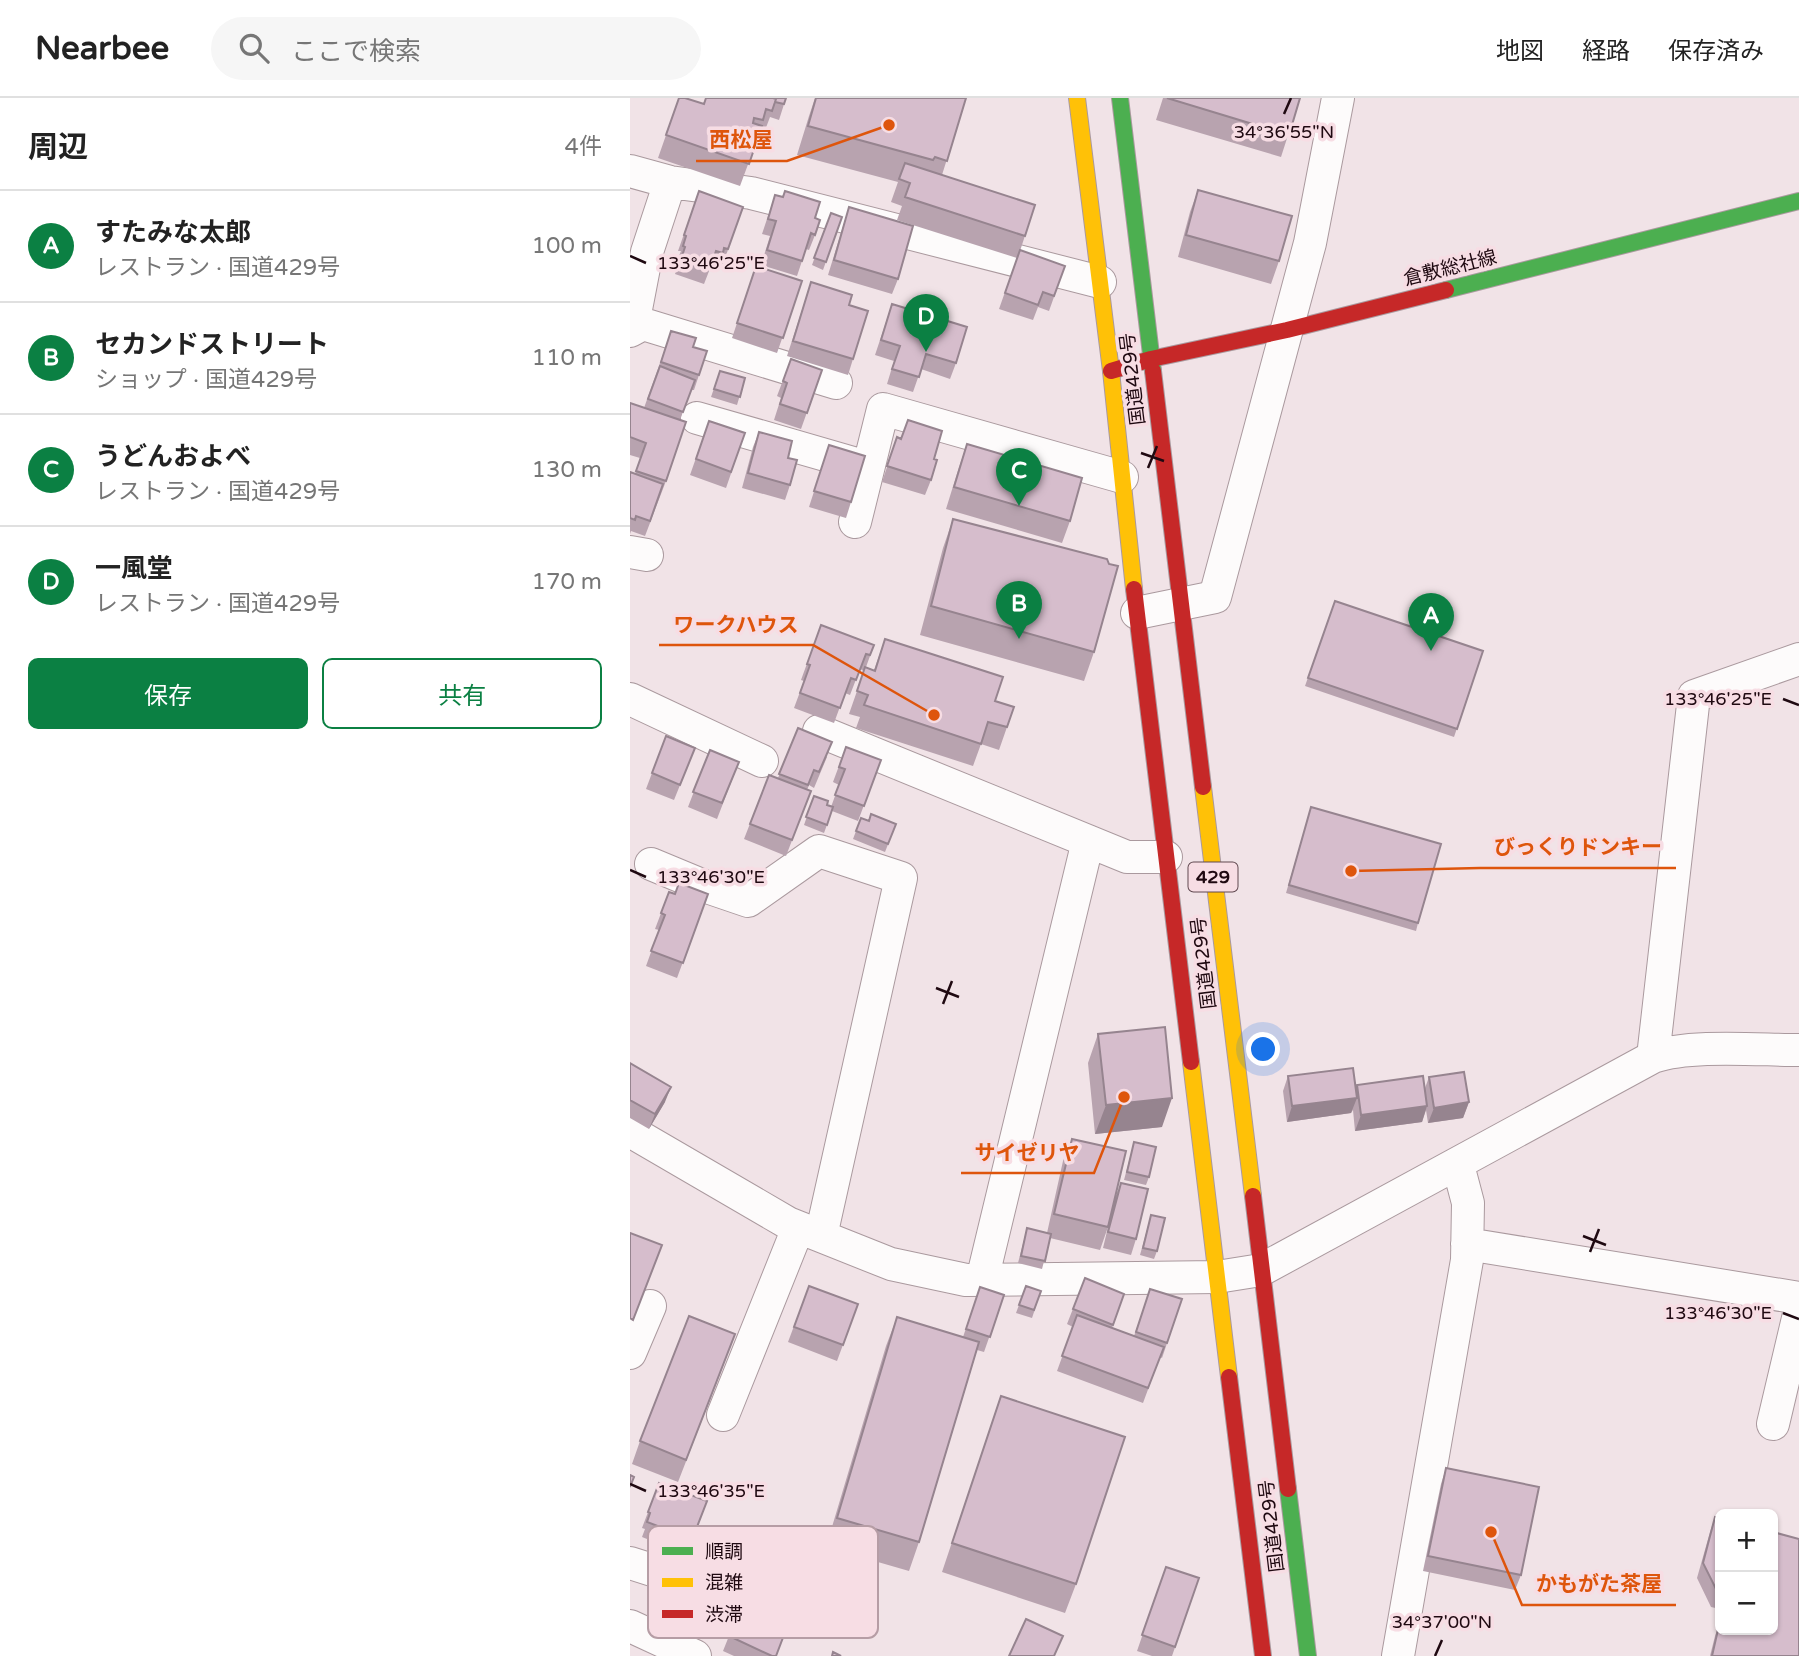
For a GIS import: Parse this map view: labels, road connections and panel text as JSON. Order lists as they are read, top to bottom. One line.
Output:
{"streets":{"main road":["倉敷総社線","国道429号","429"]},"crossings":[["倉敷総社線","国道429号"]],"places":["西松屋","ワークハウス","びっくりドンキー","サイゼリヤ","かもがた茶屋"],"legend":["順調","混雑","渋滞"],"page":{"header":"Nearbee","search":"ここで検索","nav":["地図","経路","保存済み"],"heading":["周辺","4件"],"list":[{"mark":"A","name":"すたみな太郎","note":"レストラン · 国道429号","value":"100 m"},{"mark":"B","name":"セカンドストリート","note":"ショップ · 国道429号","value":"110 m"},{"mark":"C","name":"うどんおよべ","note":"レストラン · 国道429号","value":"130 m"},{"mark":"D","name":"一風堂","note":"レストラン · 国道429号","value":"170 m"}],"pins":["D","C","B","A"],"buttons":["保存","共有"],"map_buttons":["+","−"]},"coordinates":["34°36'55\"N","133°46'25\"E","133°46'30\"E","133°46'35\"E","34°37'00\"N"]}
